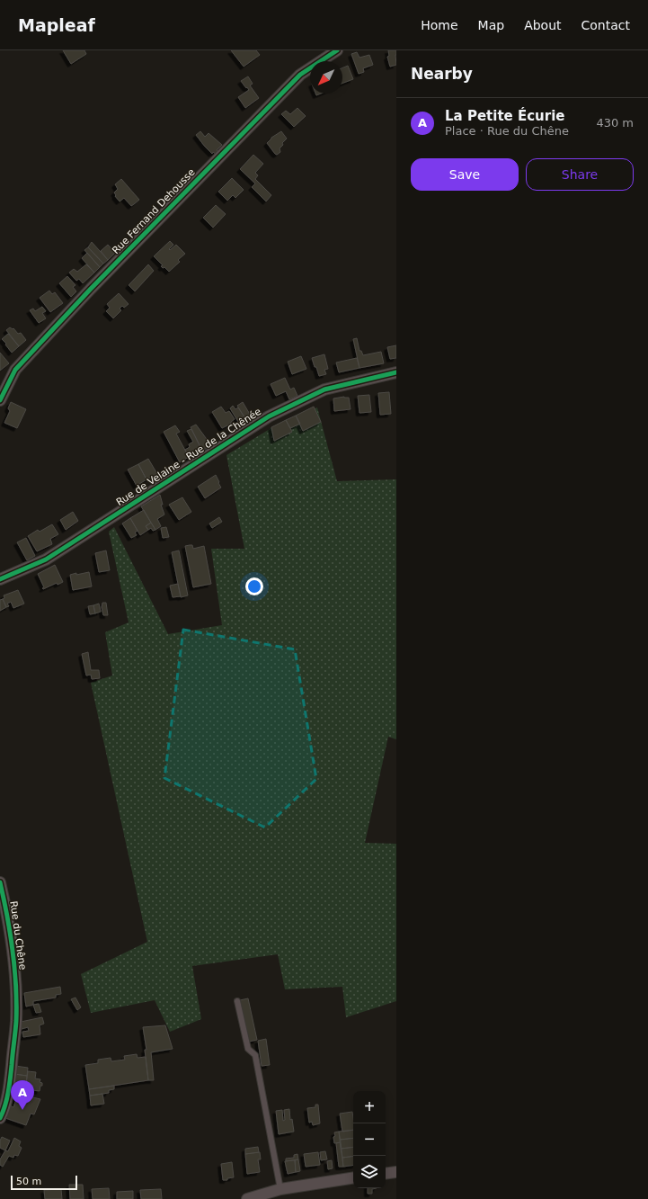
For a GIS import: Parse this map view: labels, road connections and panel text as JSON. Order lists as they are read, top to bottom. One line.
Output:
{"streets":{"street":["Rue Fernand Dehousse","Rue de Velaine - Rue de la Chênée","Rue du Chêne"]},"scale_bar":"50 m","north":"bottom left","page":{"header":"Mapleaf","nav":["Home","Map","About","Contact"],"heading":"Nearby","list":[{"mark":"A","name":"La Petite Écurie","note":"Place · Rue du Chêne","value":"430 m"}],"buttons":["Save","Share"],"pins":"A","map_buttons":["+","−"],"scale":"50 m"}}
